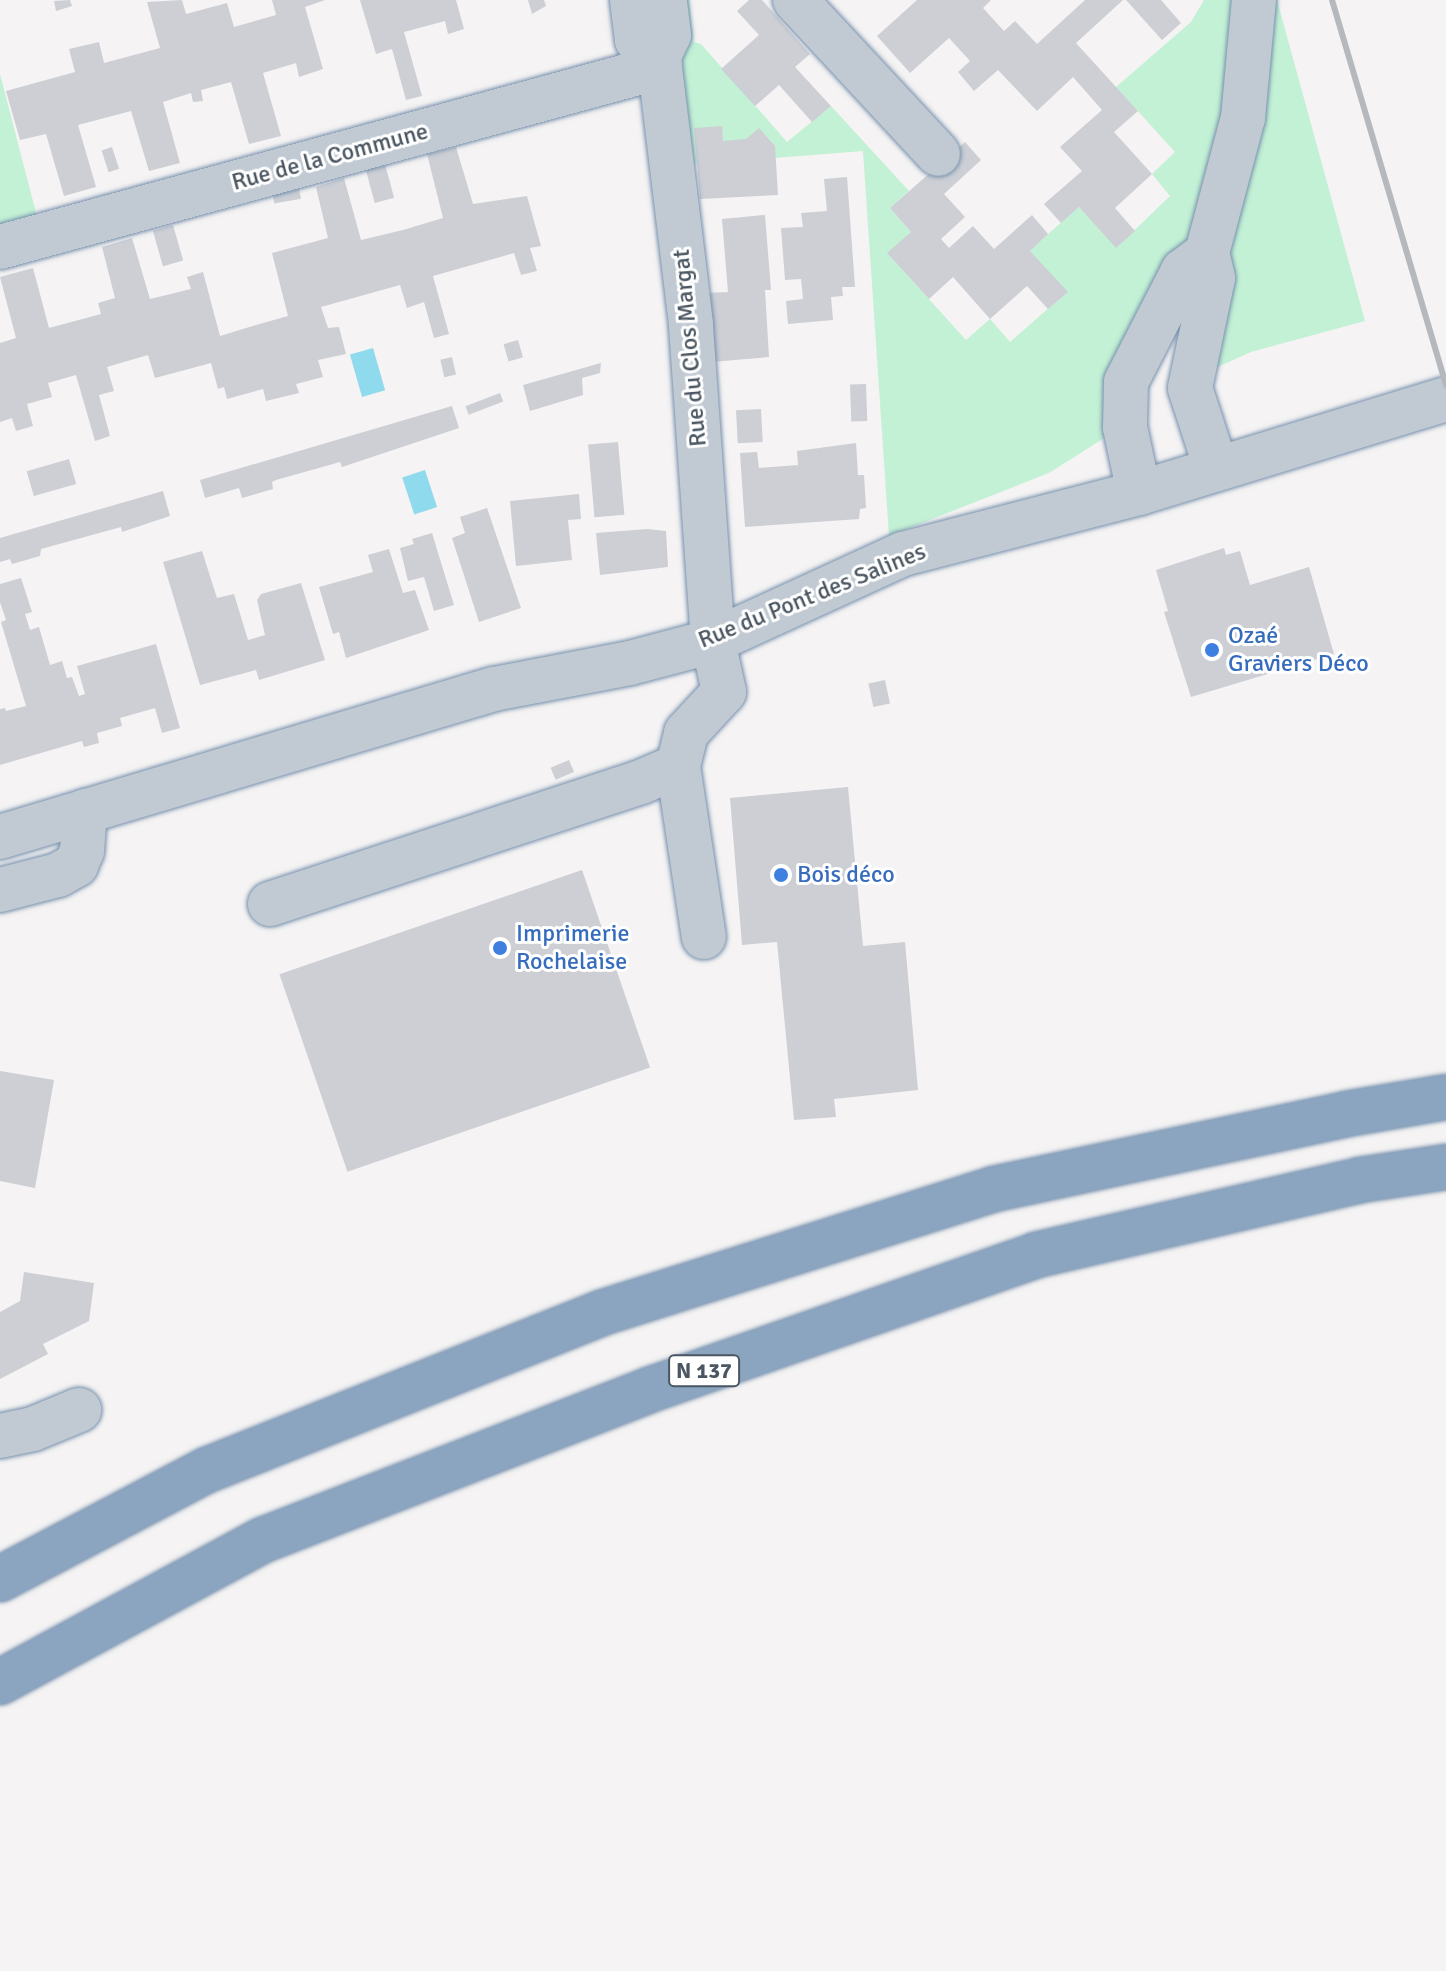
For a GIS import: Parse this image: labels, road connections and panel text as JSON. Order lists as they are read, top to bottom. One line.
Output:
{"streets":{"highway":["N 137"],"street":["Rue de la Commune","Rue du Clos Margat","Rue du Pont des Salines"]},"crossings":[["Rue de la Commune","Rue du Clos Margat"],["Rue du Clos Margat","Rue du Pont des Salines"]],"places":["Ozaé Graviers Déco","Bois déco","Imprimerie Rochelaise"]}
